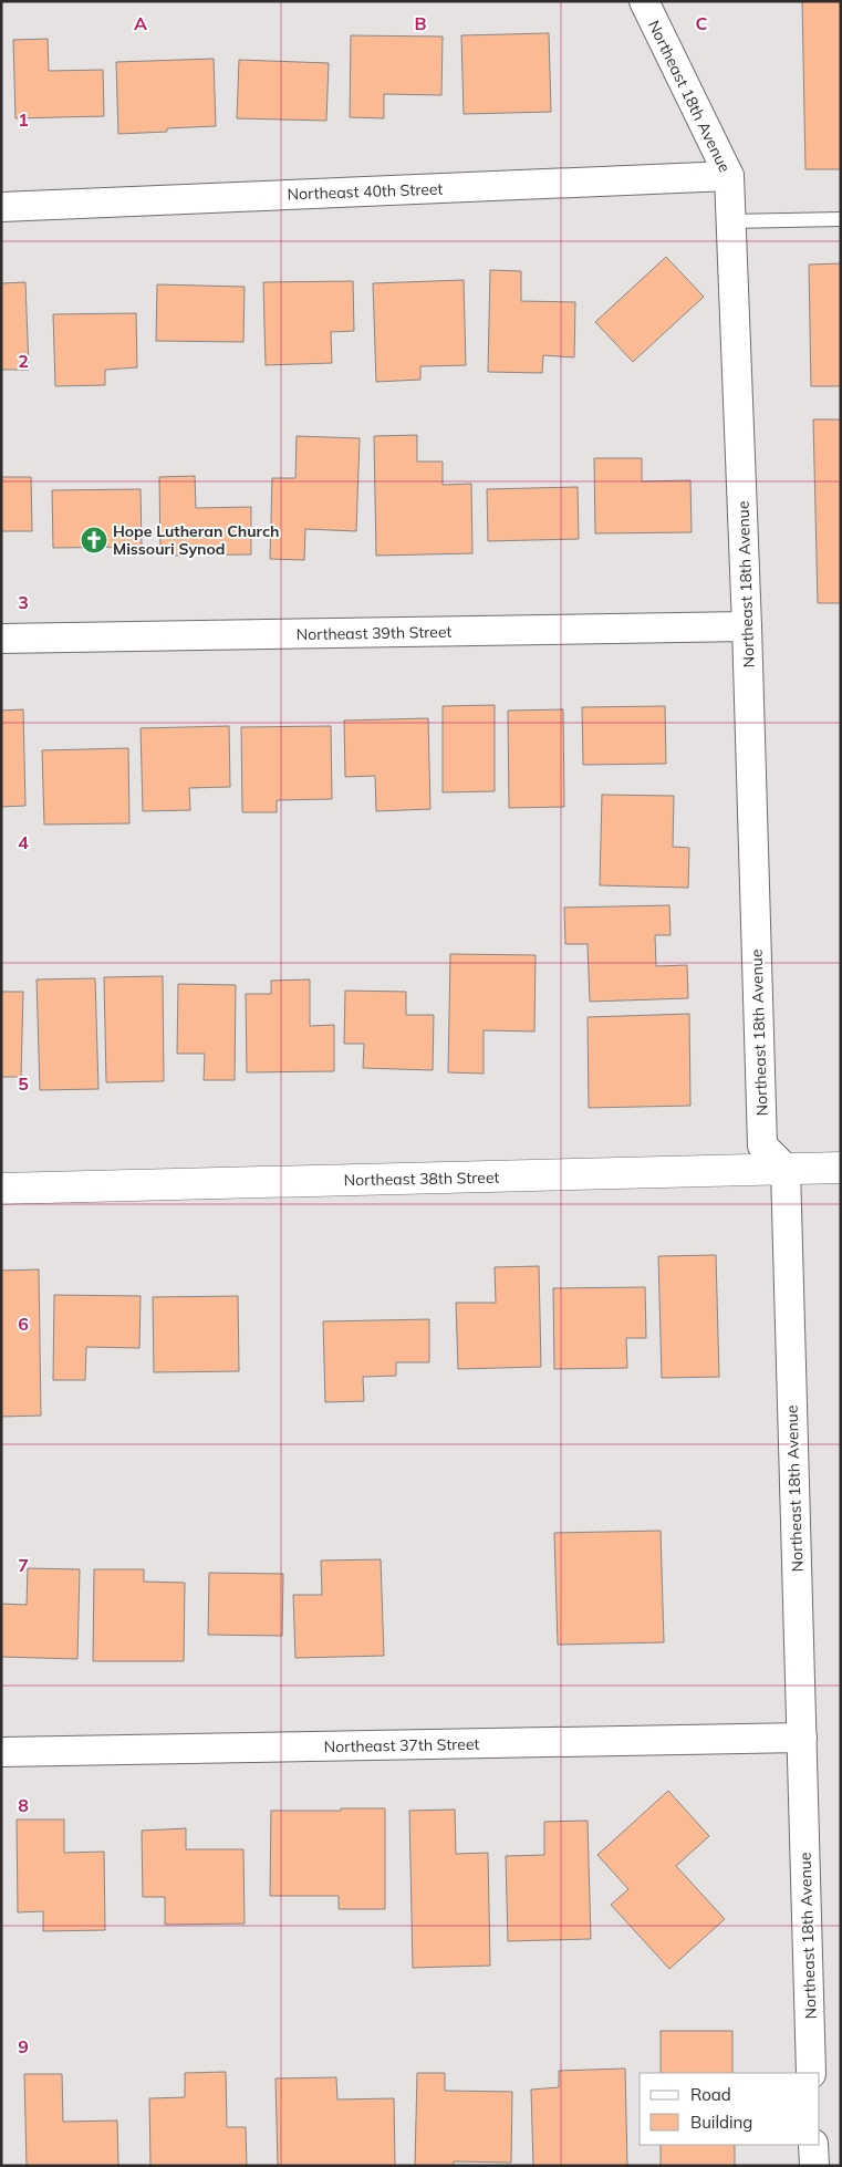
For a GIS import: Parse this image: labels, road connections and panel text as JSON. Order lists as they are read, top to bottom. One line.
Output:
{"streets":{"street":["Northeast 18th Avenue","Northeast 40th Street","Northeast 39th Street","Northeast 38th Street","Northeast 37th Street"]},"crossings":[["Northeast 18th Avenue","Northeast 40th Street"],["Northeast 18th Avenue","Northeast 39th Street"],["Northeast 18th Avenue","Northeast 38th Street"],["Northeast 18th Avenue","Northeast 37th Street"]],"places":{"church":["Hope Lutheran Church Missouri Synod"]},"legend":["Road","Building"],"grid":{"columns":["A","B","C"],"rows":["1","2","3","4","5","6","7","8","9"]}}
